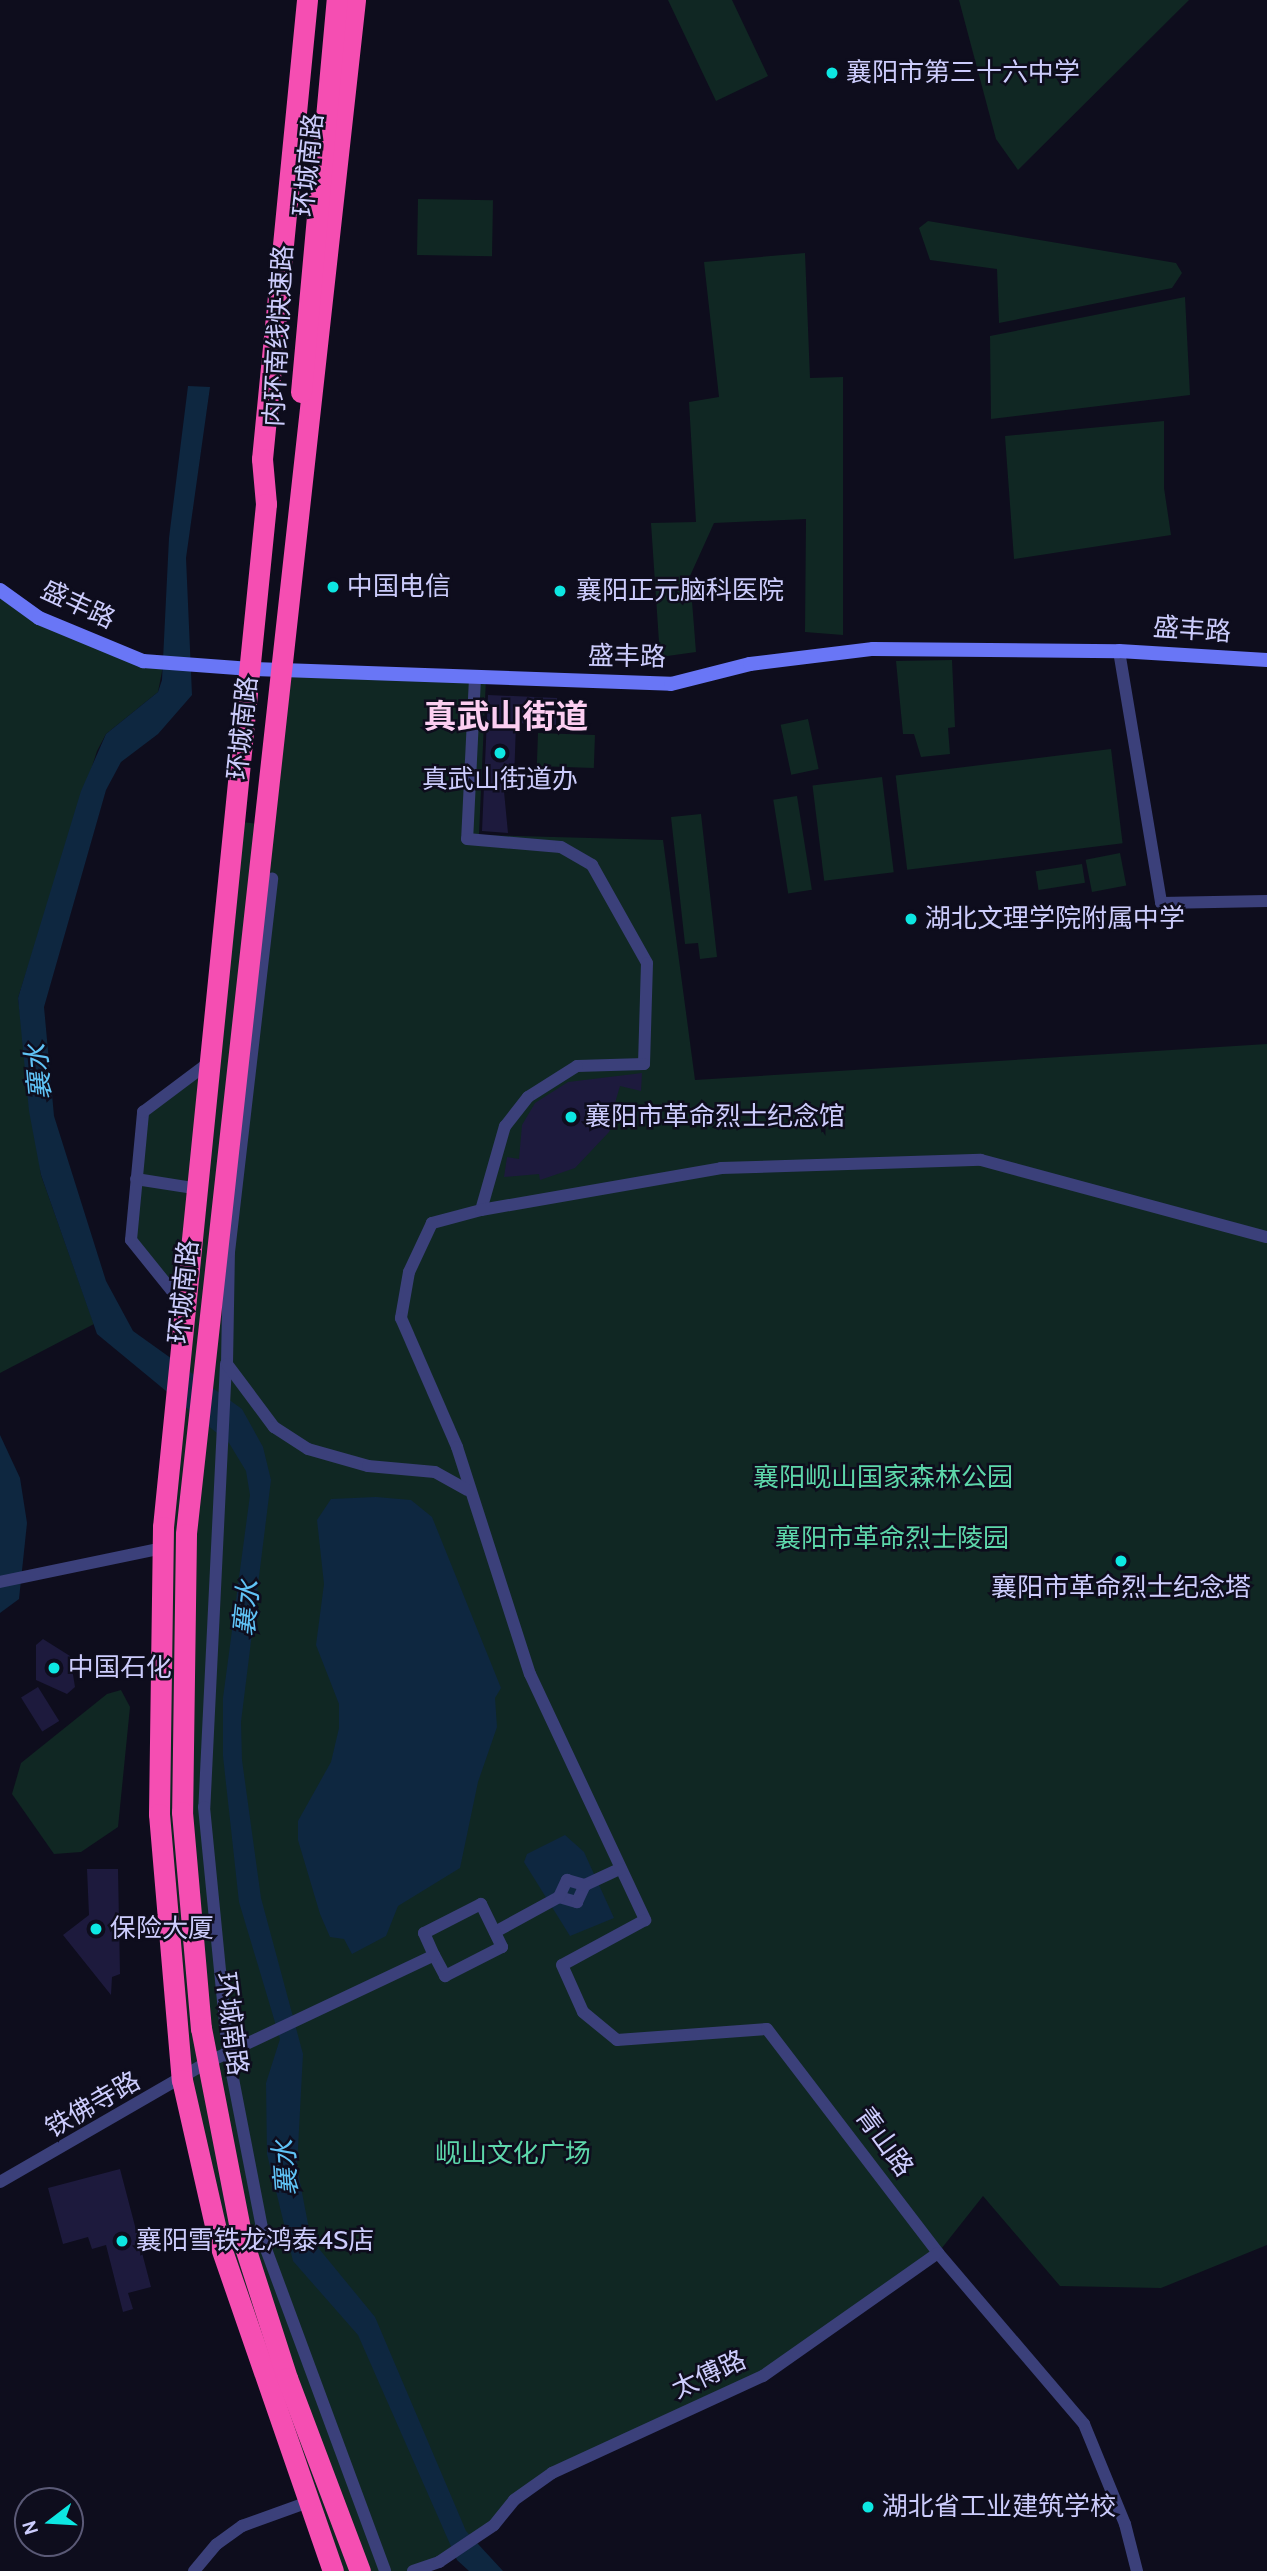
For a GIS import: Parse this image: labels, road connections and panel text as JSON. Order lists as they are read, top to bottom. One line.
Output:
{"streets":{"highway":["环城南路","内环南线快速路"],"street":["盛丰路","铁佛寺路","青山路","太傅路"]},"crossings":[["环城南路","内环南线快速路"],["环城南路","盛丰路"],["环城南路","铁佛寺路"],["青山路","太傅路"]],"districts":["真武山街道"],"water":["襄水"],"parks":["襄阳岘山国家森林公园","襄阳市革命烈士陵园","岘山文化广场"],"places":["襄阳市第三十六中学","中国电信","襄阳正元脑科医院","真武山街道办","湖北文理学院附属中学","襄阳市革命烈士纪念馆","襄阳市革命烈士纪念塔","中国石化","保险大厦","襄阳雪铁龙鸿泰4S店","湖北省工业建筑学校"],"north":"left"}
